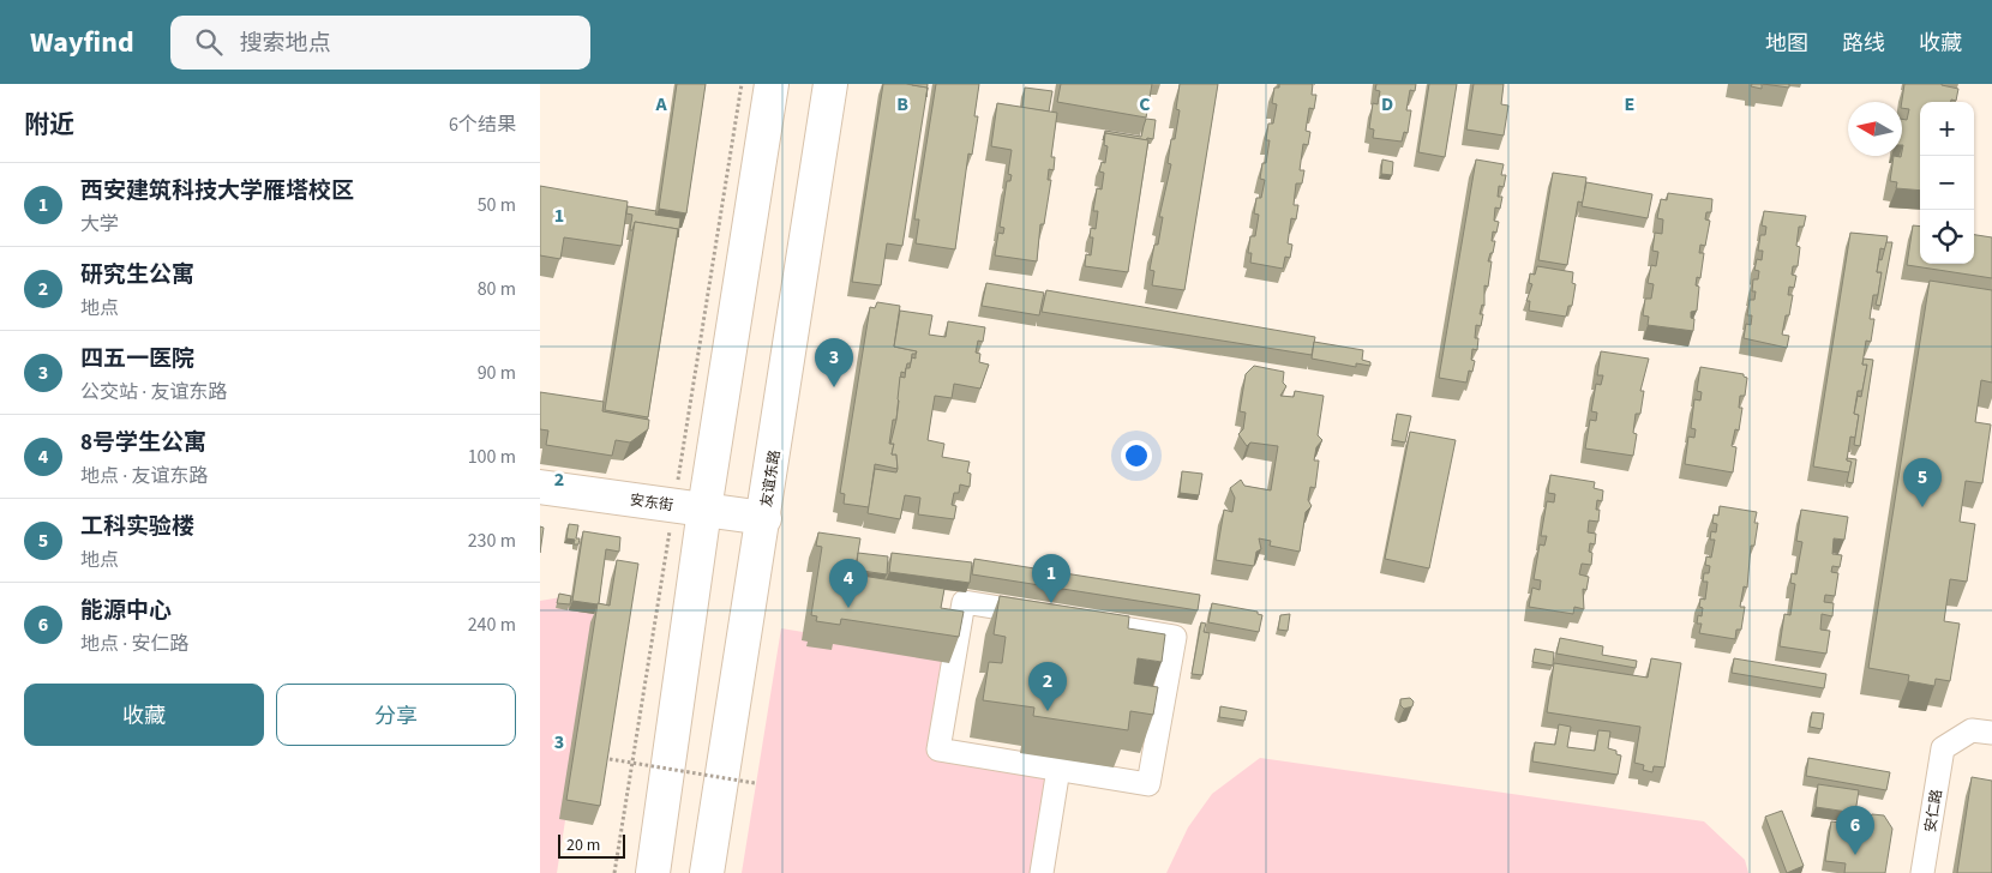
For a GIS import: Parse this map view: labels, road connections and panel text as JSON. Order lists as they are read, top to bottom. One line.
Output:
{"streets":{"main road":["友谊东路","安东街"],"street":["安仁路"]},"crossings":[["友谊东路","安东街"]],"scale_bar":"20 m","north":"left","page":{"header":"Wayfind","search":"搜索地点","nav":["地图","路线","收藏"],"heading":["附近","6个结果"],"map_buttons":["+","−"],"list":[{"mark":"1","name":"西安建筑科技大学雁塔校区","note":"大学","value":"50 m"},{"mark":"2","name":"研究生公寓","note":"地点","value":"80 m"},{"mark":"3","name":"四五一医院","note":"公交站 · 友谊东路","value":"90 m"},{"mark":"4","name":"8号学生公寓","note":"地点 · 友谊东路","value":"100 m"},{"mark":"5","name":"工科实验楼","note":"地点","value":"230 m"},{"mark":"6","name":"能源中心","note":"地点 · 安仁路","value":"240 m"}],"pins":["3","5","1","4","2","6"],"buttons":["收藏","分享"],"scale":"20 m"},"grid":{"columns":["A","B","C","D","E"],"rows":["1","2","3"]}}
